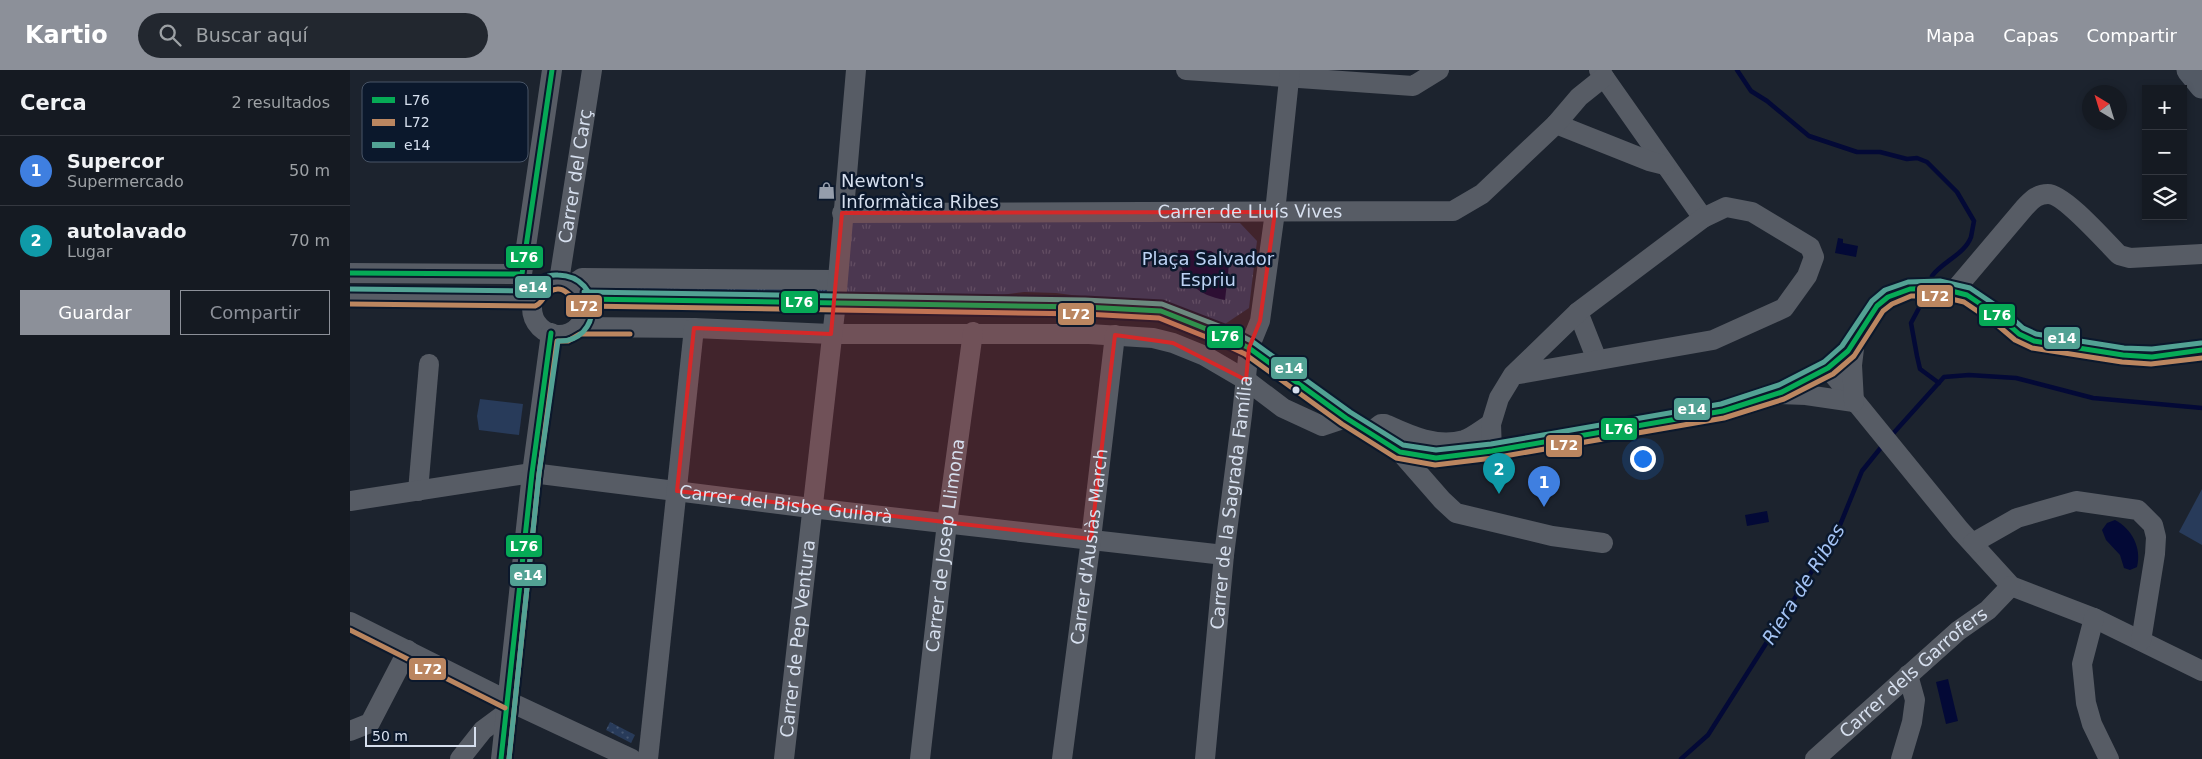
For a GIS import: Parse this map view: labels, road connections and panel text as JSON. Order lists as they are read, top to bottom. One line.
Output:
{"streets":{"street":["Carrer del Carç","Carrer de Lluís Vives","Carrer de la Sagrada Família","Carrer del Bisbe Guilarà","Carrer de Josep Llimona","Carrer d'Ausiàs March","Carrer de Pep Ventura","Carrer dels Garrofers"]},"crossings":[["Carrer de Lluís Vives","Carrer de la Sagrada Família"],["Carrer de Lluís Vives","Carrer de Pep Ventura"],["Carrer de la Sagrada Família","Carrer del Bisbe Guilarà"],["Carrer del Bisbe Guilarà","Carrer de Josep Llimona"],["Carrer del Bisbe Guilarà","Carrer d'Ausiàs March"],["Carrer del Bisbe Guilarà","Carrer de Pep Ventura"]],"water":["Riera de Ribes"],"parks":["Plaça Salvador Espriu"],"places":{"shop":["Newton's Informàtica Ribes"]},"lines":["transit line L76","transit line e14","transit line L72"],"legend":["L76","L72","e14"],"scale_bar":"50 m","north":"top left","page":{"header":"Kartio","search":"Buscar aquí","nav":["Mapa","Capas","Compartir"],"heading":["Cerca","2 resultados"],"map_buttons":["+","−"],"list":[{"mark":"1","name":"Supercor","note":"Supermercado","value":"50 m"},{"mark":"2","name":"autolavado","note":"Lugar","value":"70 m"}],"buttons":["Guardar","Compartir"],"pins":["2","1"],"scale":"50 m"}}
